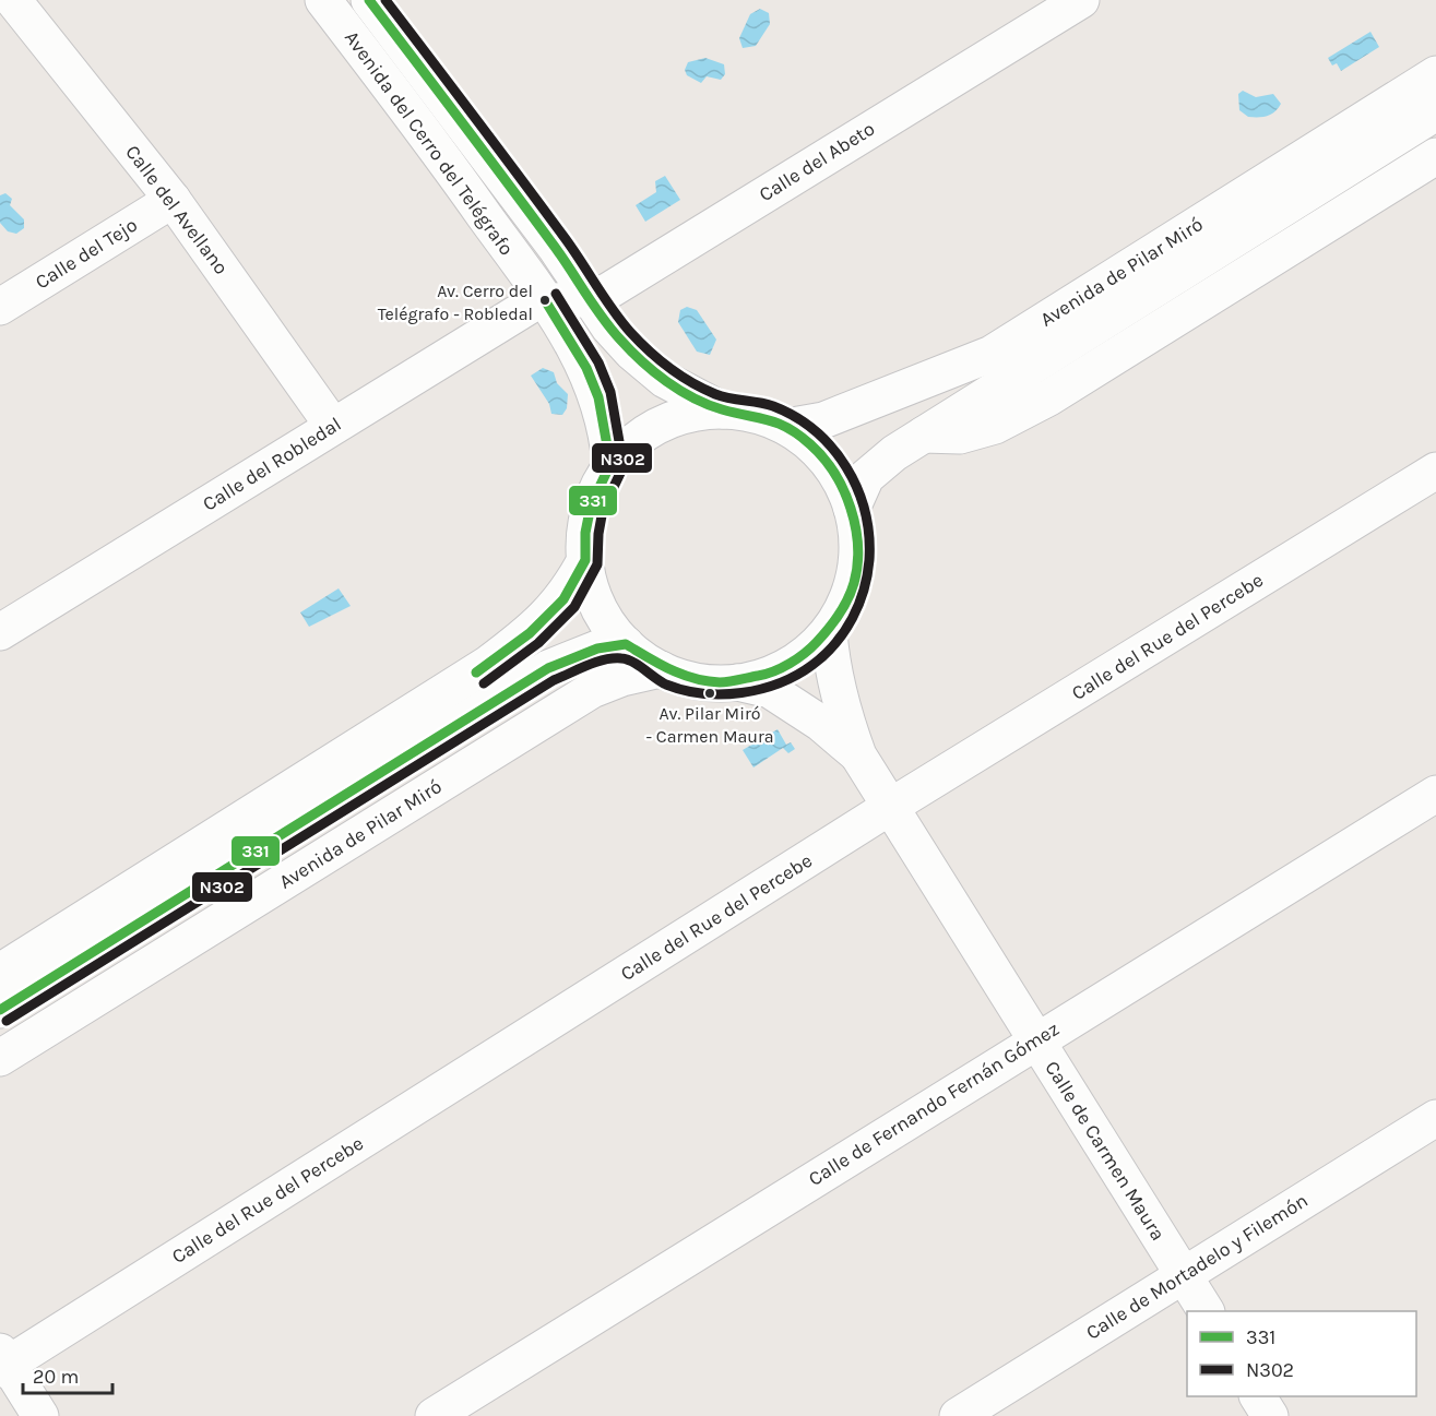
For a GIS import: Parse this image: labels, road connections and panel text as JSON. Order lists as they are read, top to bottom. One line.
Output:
{"streets":{"street":["Avenida del Cerro del Telégrafo","Calle del Abeto","Calle del Avellano","Calle del Tejo","Avenida de Pilar Miró","Calle del Robledal","Calle del Rue del Percebe","Calle de Fernando Fernán Gómez","Calle de Carmen Maura","Calle de Mortadelo y Filemón"]},"crossings":[["Avenida del Cerro del Telégrafo","Calle del Abeto"],["Avenida del Cerro del Telégrafo","Calle del Robledal"],["Calle del Abeto","Calle del Robledal"],["Calle del Avellano","Calle del Tejo"],["Calle del Avellano","Calle del Robledal"],["Calle del Rue del Percebe","Calle de Carmen Maura"],["Calle de Fernando Fernán Gómez","Calle de Carmen Maura"],["Calle de Carmen Maura","Calle de Mortadelo y Filemón"]],"places":["Av. Cerro del Telégrafo - Robledal","Av. Pilar Miró - Carmen Maura"],"lines":["transit line 331","transit line N302"],"legend":["331","N302"],"scale_bar":"20 m"}
